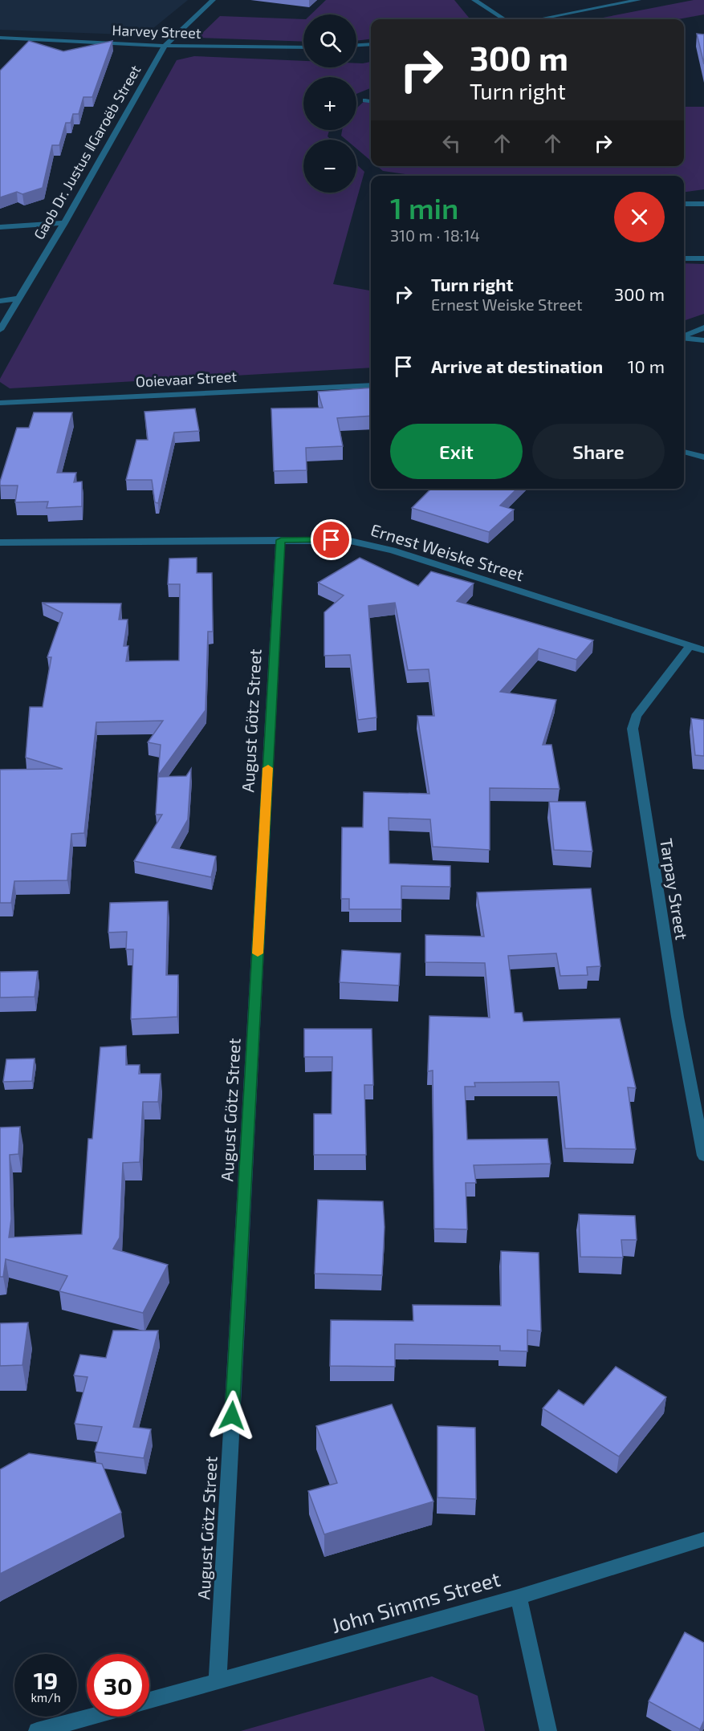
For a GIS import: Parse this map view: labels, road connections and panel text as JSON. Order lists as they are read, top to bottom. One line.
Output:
{"streets":{"street":["Harvey Street","Gaob Dr. Justus ǁGaroëb Street","Ooievaar Street","Ernest Weiske Street","August Götz Street","Tarpay Street","John Simms Street"]},"crossings":[["Harvey Street","Gaob Dr. Justus ǁGaroëb Street"],["Ernest Weiske Street","August Götz Street"],["Ernest Weiske Street","Tarpay Street"],["August Götz Street","John Simms Street"]],"page":{"map_buttons":["+","−"],"turn":["300 m","Turn right"],"heading":["1 min","310 m · 18:14"],"list":[{"name":"Turn right","note":"Ernest Weiske Street","value":"300 m"},{"name":"Arrive at destination","value":"10 m"}],"buttons":["Exit","Share"],"speed":"19 km/h","limit":"30"}}
